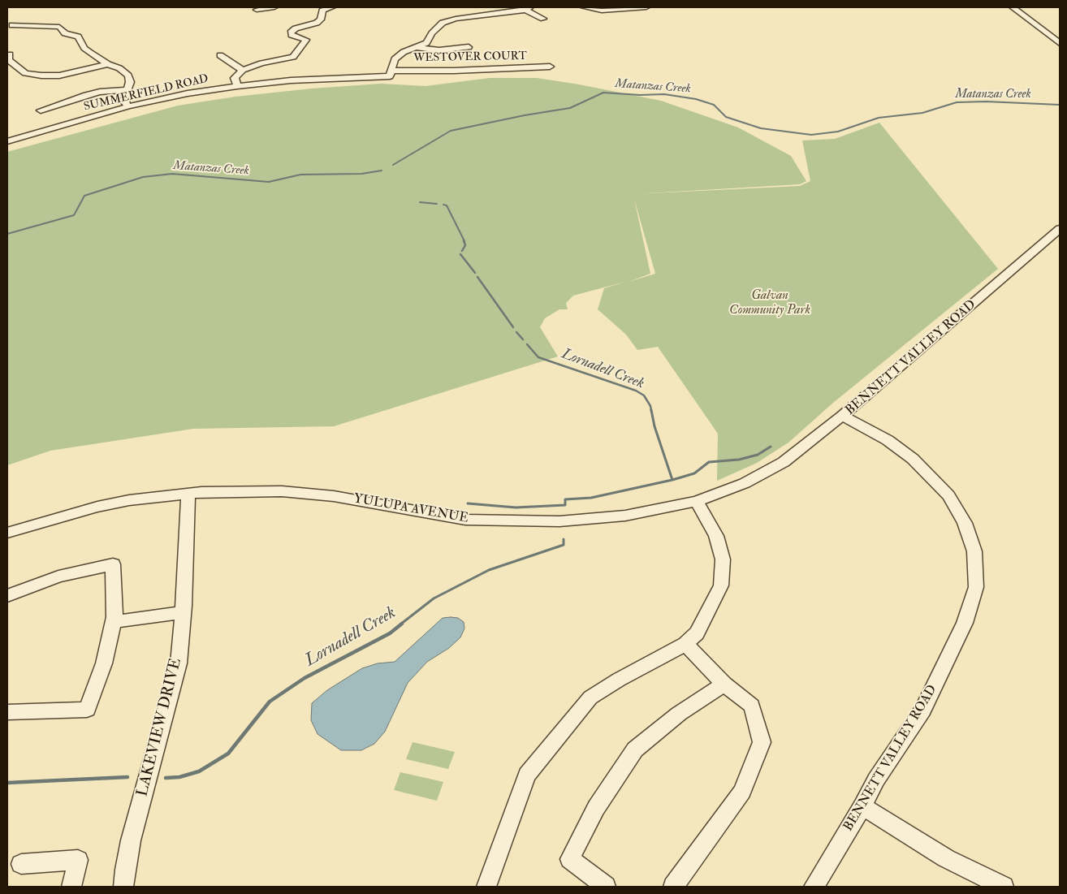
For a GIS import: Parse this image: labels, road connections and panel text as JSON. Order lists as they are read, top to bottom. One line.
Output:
{"streets":{"street":["WESTOVER COURT","SUMMERFIELD ROAD","BENNETT VALLEY ROAD","YULUPA AVENUE","LAKEVIEW DRIVE"]},"crossings":[["WESTOVER COURT","SUMMERFIELD ROAD"],["BENNETT VALLEY ROAD","YULUPA AVENUE"],["YULUPA AVENUE","LAKEVIEW DRIVE"]],"water":["Matanzas Creek","Lornadell Creek"],"parks":["Galvan Community Park"]}
